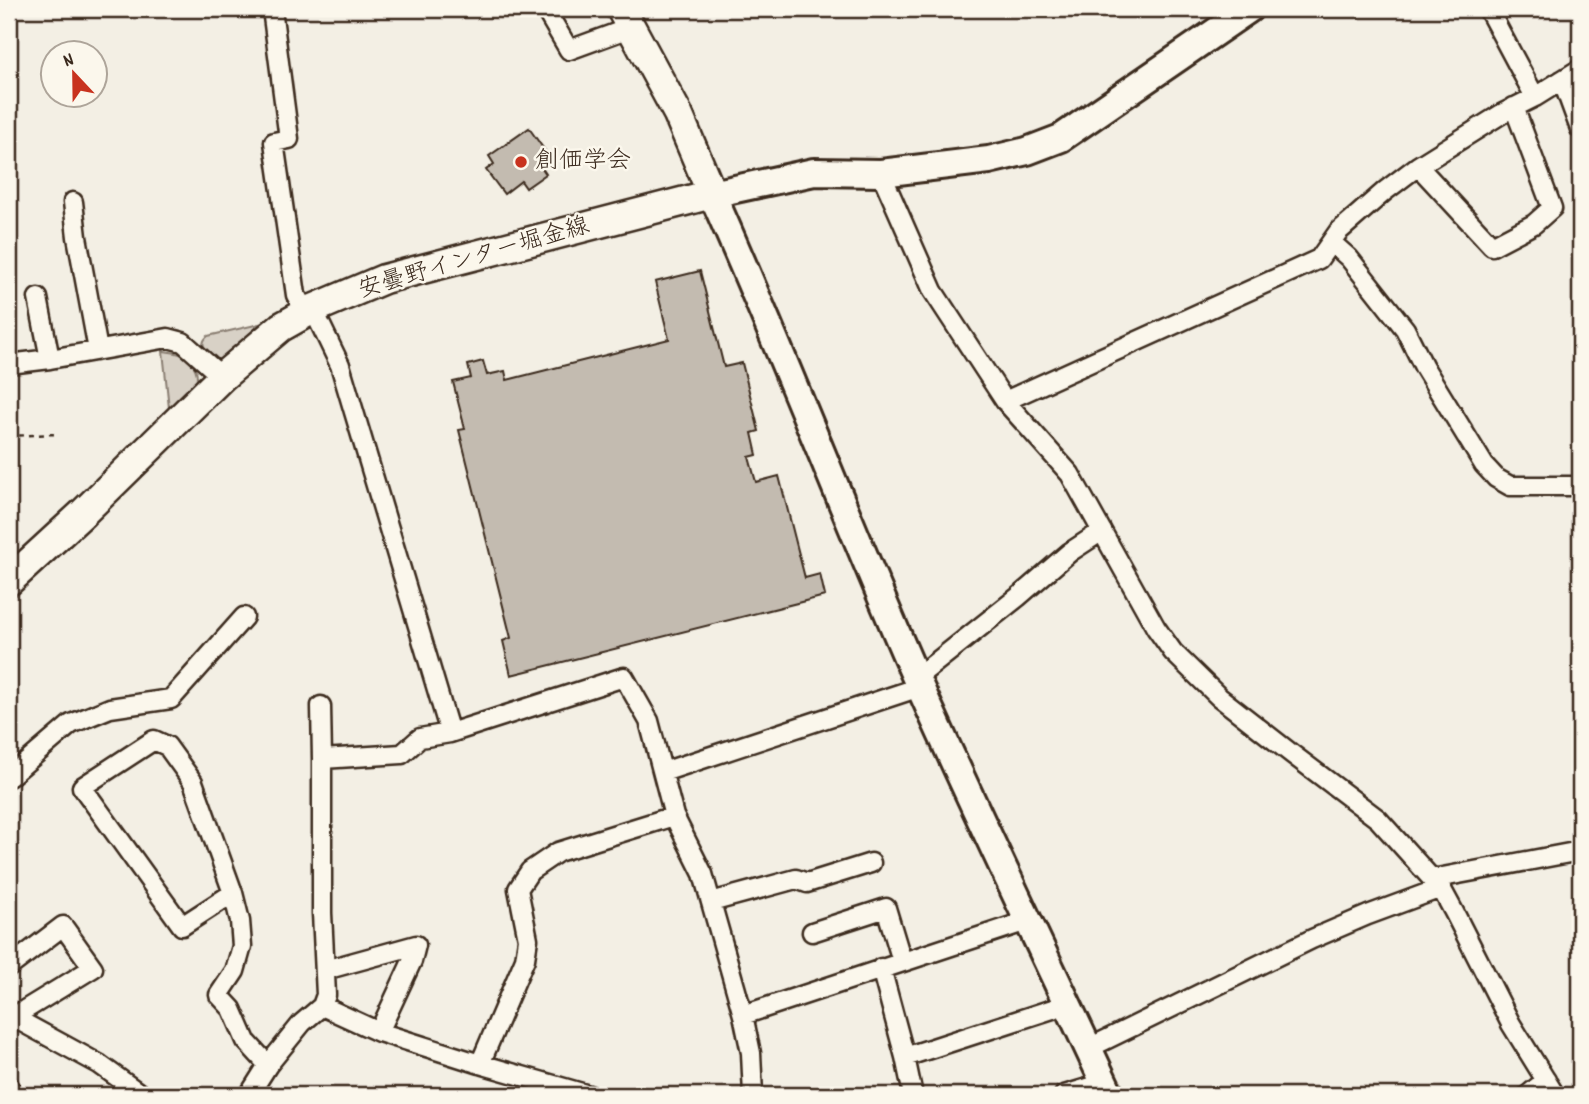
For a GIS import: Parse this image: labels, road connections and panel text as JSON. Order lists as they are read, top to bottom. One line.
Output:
{"streets":{"main road":["安曇野インター堀金線"]},"places":["創価学会"],"north":"top"}
